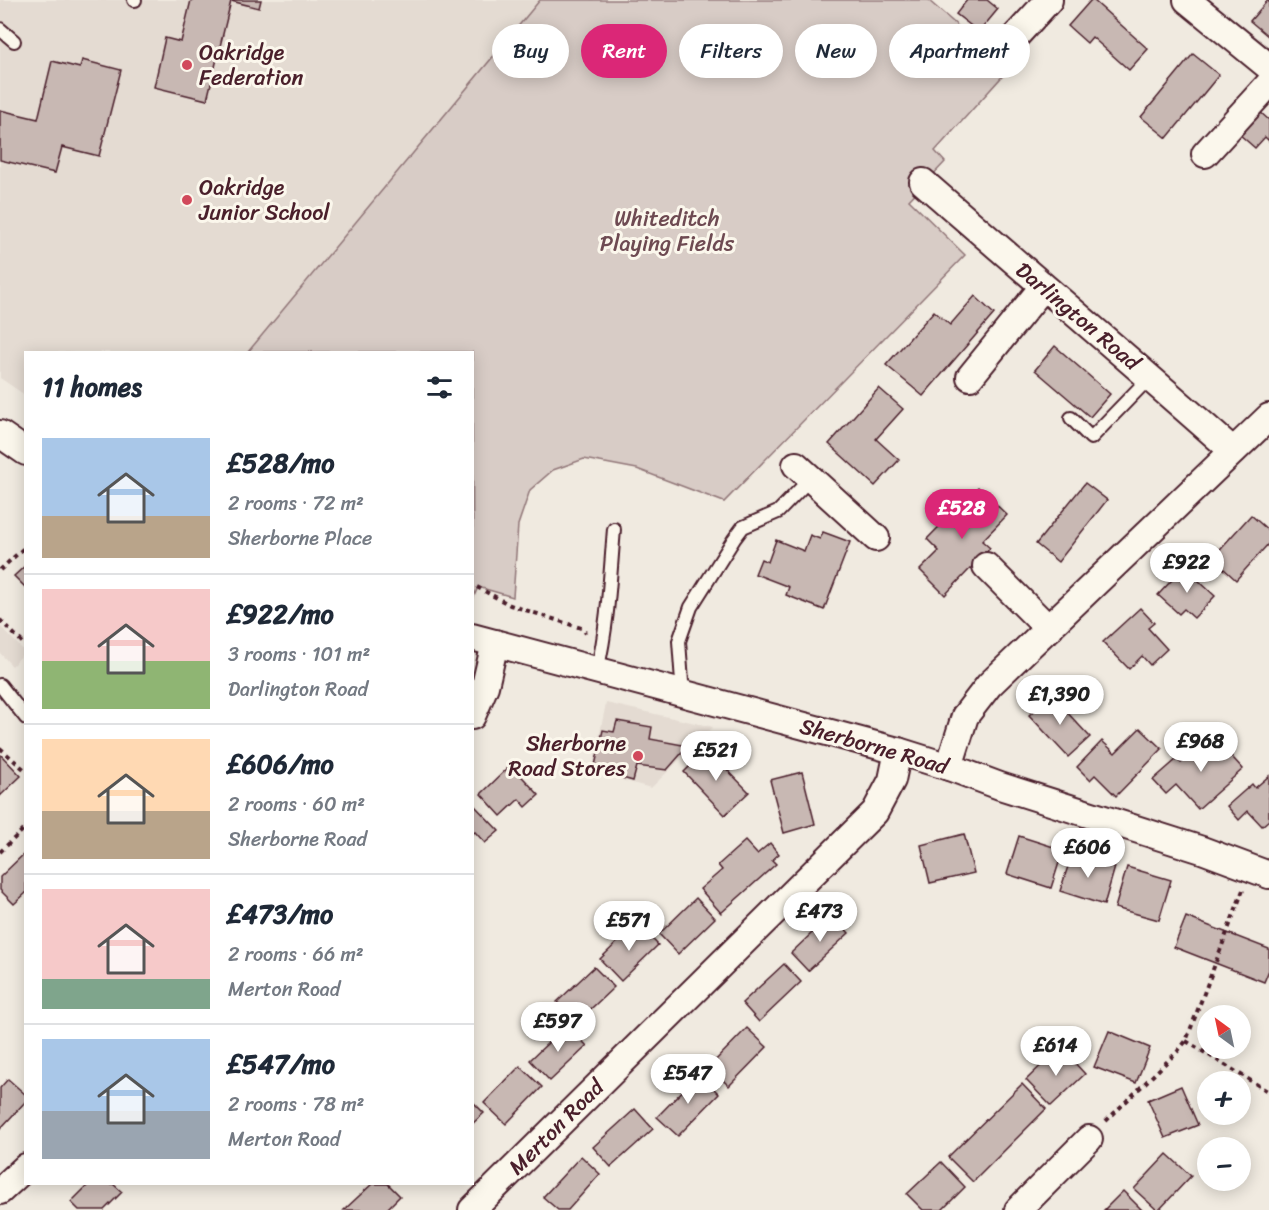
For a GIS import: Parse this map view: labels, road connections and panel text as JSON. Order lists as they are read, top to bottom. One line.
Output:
{"streets":{"street":["Darlington Road","Sherborne Road","Merton Road"]},"crossings":[["Sherborne Road","Merton Road"]],"parks":["Whiteditch Playing Fields"],"places":["Oakridge Federation","Oakridge Junior School","Sherborne Road Stores"],"north":"top left","page":{"chip":["Buy","Rent","Filters","New","Apartment"],"heading":"11 homes","list":[{"name":"£528/mo","note":"2 rooms · 72 m² · Sherborne Place"},{"name":"£922/mo","note":"3 rooms · 101 m² · Darlington Road"},{"name":"£606/mo","note":"2 rooms · 60 m² · Sherborne Road"},{"name":"£473/mo","note":"2 rooms · 66 m² · Merton Road"},{"name":"£547/mo","note":"2 rooms · 78 m² · Merton Road"}],"price":["£528","£922","£1,390","£968","£521","£606","£473","£571","£597","£614","£547"],"map_buttons":["+","−"]}}
